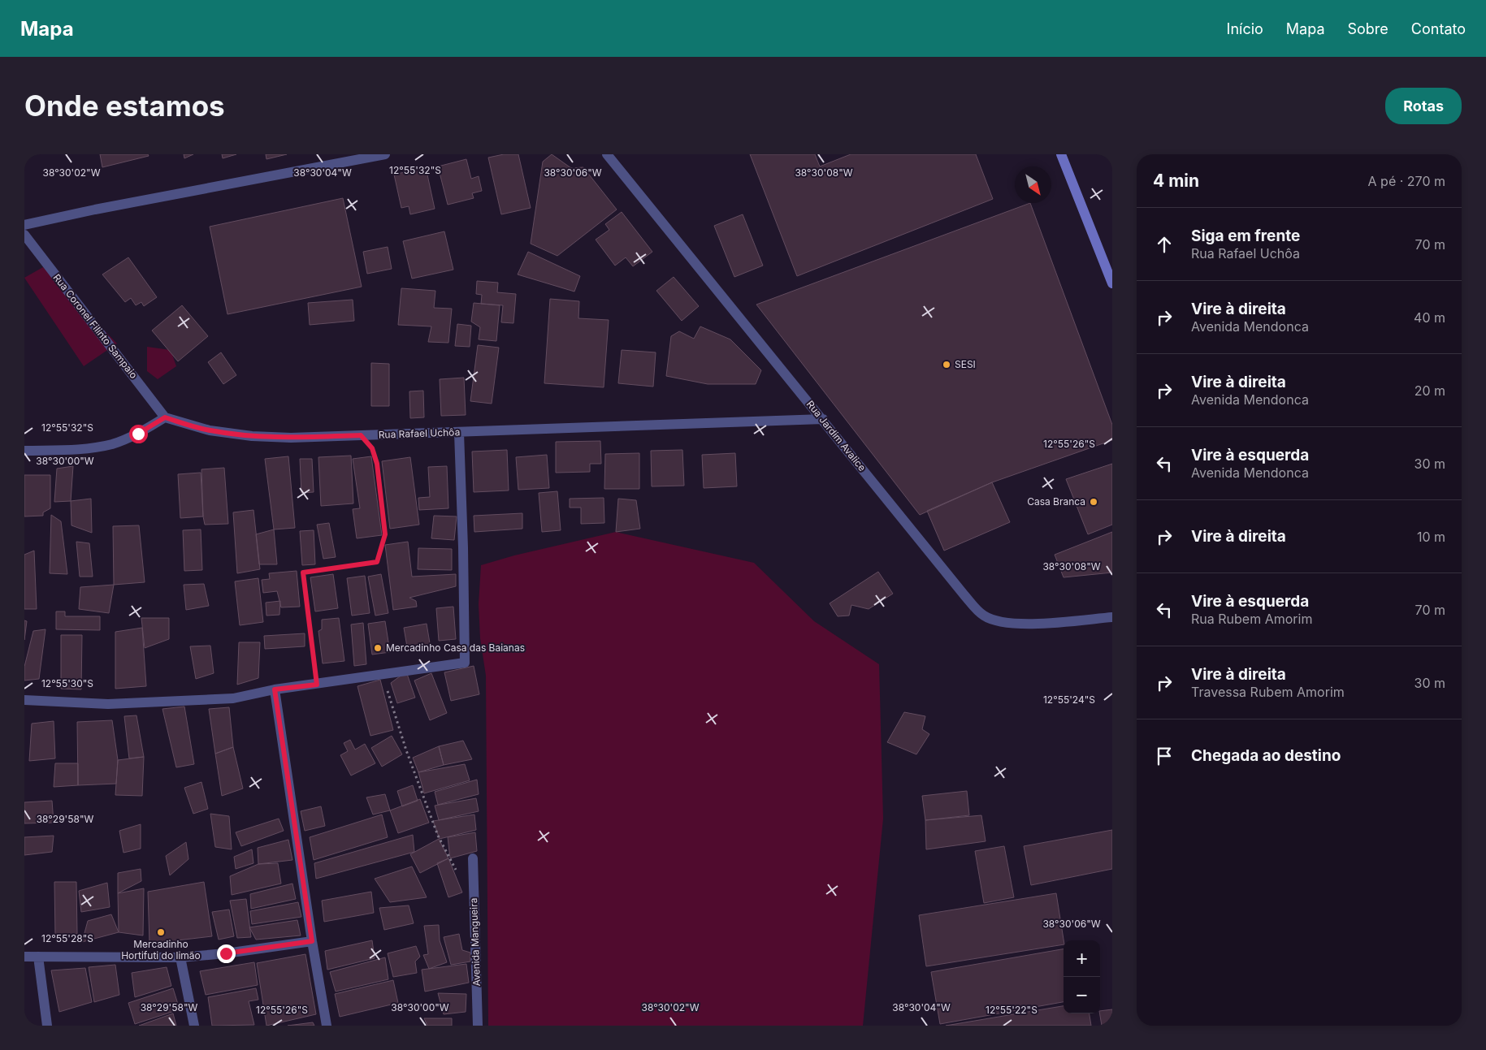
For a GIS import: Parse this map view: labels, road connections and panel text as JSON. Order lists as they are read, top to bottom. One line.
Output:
{"streets":{"street":["Rua Coronel Filinto Sampaio","Rua Rafael Uchôa","Rua Jardim Avalice","Avenida Mangueira"]},"crossings":[["Rua Coronel Filinto Sampaio","Rua Rafael Uchôa"],["Rua Rafael Uchôa","Rua Jardim Avalice"]],"places":["SESI","Casa Branca","Mercadinho Casa das Baianas","Mercadinho Hortifuti do limão"],"north":"bottom right","page":{"header":"Mapa","nav":["Início","Mapa","Sobre","Contato"],"buttons":"Rotas","title":"Onde estamos","heading":["4 min","A pé · 270 m"],"list":[["Siga em frente","Rua Rafael Uchôa","70 m"],["Vire à direita","Avenida Mendonca","40 m"],["Vire à direita","Avenida Mendonca","20 m"],["Vire à esquerda","Avenida Mendonca","30 m"],["Vire à direita","10 m"],["Vire à esquerda","Rua Rubem Amorim","70 m"],["Vire à direita","Travessa Rubem Amorim","30 m"],"Chegada ao destino"],"map_buttons":["+","−"]},"coordinates":["12°55'32\"S","38°30'02\"W","38°30'06\"W","38°30'08\"W","38°30'04\"W","12°55'26\"S","38°30'00\"W","12°55'30\"S","12°55'24\"S","38°29'58\"W","12°55'28\"S","12°55'22\"S"]}
